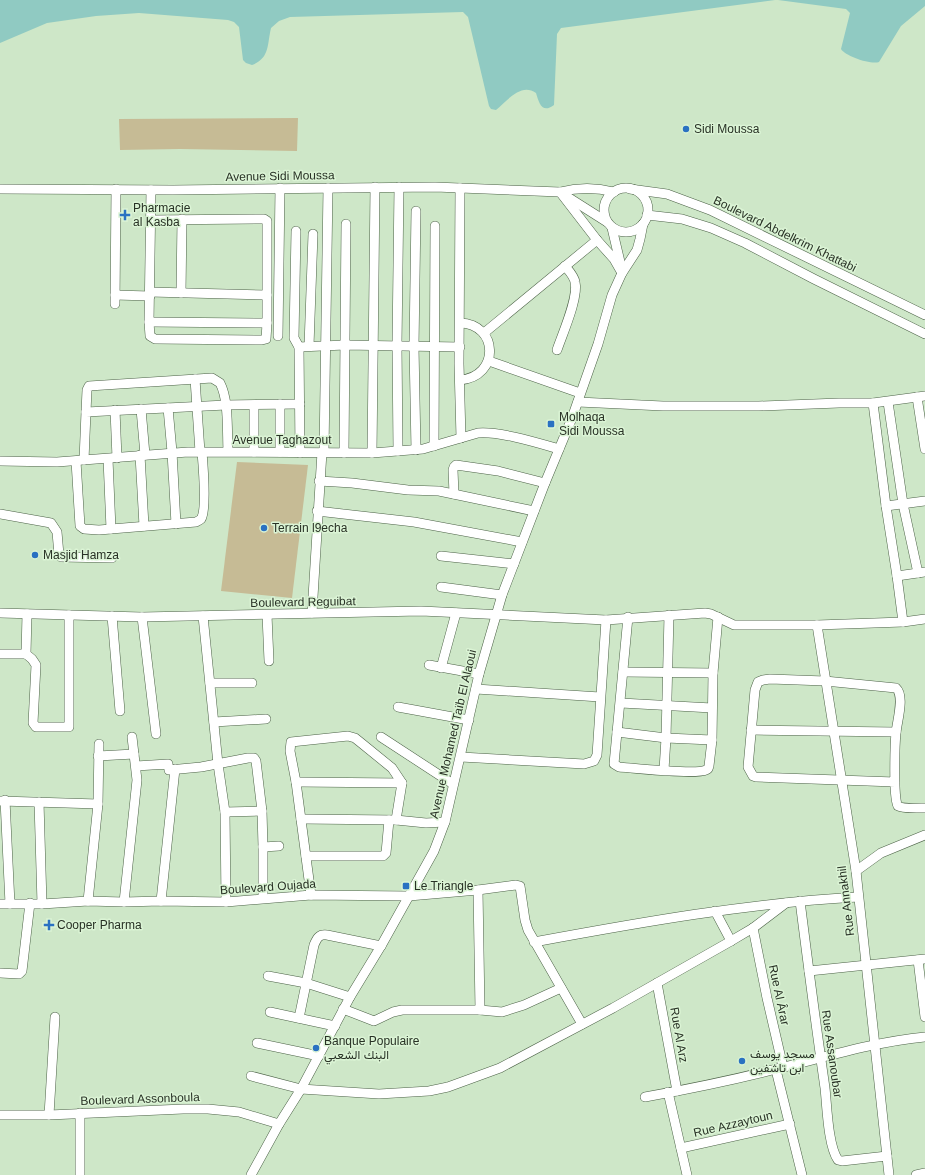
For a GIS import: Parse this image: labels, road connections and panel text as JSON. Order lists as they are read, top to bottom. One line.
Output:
{"streets":{"street":["Avenue Sidi Moussa","Boulevard Abdelkrim Khattabi","Avenue Taghazout","Boulevard Reguibat","Avenue Mohamed Taïb El Alaoui","Boulevard Oujada","Rue Annakhil","Rue Al Ârar","Rue Al Arz","Rue Assanoubar","Boulevard Assonboula","Rue Azzaytoun"]},"crossings":[["Avenue Sidi Moussa","Boulevard Abdelkrim Khattabi"],["Avenue Sidi Moussa","Avenue Mohamed Taïb El Alaoui"],["Boulevard Abdelkrim Khattabi","Avenue Mohamed Taïb El Alaoui"],["Avenue Taghazout","Avenue Mohamed Taïb El Alaoui"],["Boulevard Reguibat","Avenue Mohamed Taïb El Alaoui"],["Boulevard Reguibat","Rue Annakhil"],["Avenue Mohamed Taïb El Alaoui","Boulevard Oujada"],["Avenue Mohamed Taïb El Alaoui","Boulevard Assonboula"],["Rue Annakhil","Rue Assanoubar"],["Rue Al Ârar","Rue Azzaytoun"],["Rue Al Arz","Rue Azzaytoun"]],"places":{"other":["Sidi Moussa","Terrain l9echa","Masjid Hamza","Banque Populaire البنك الشعبي","مسجد يوسف ابن تاشفين"],"health":["Pharmacie al Kasba","Cooper Pharma"],"transit":["Molhaqa Sidi Moussa","Le Triangle"]}}
